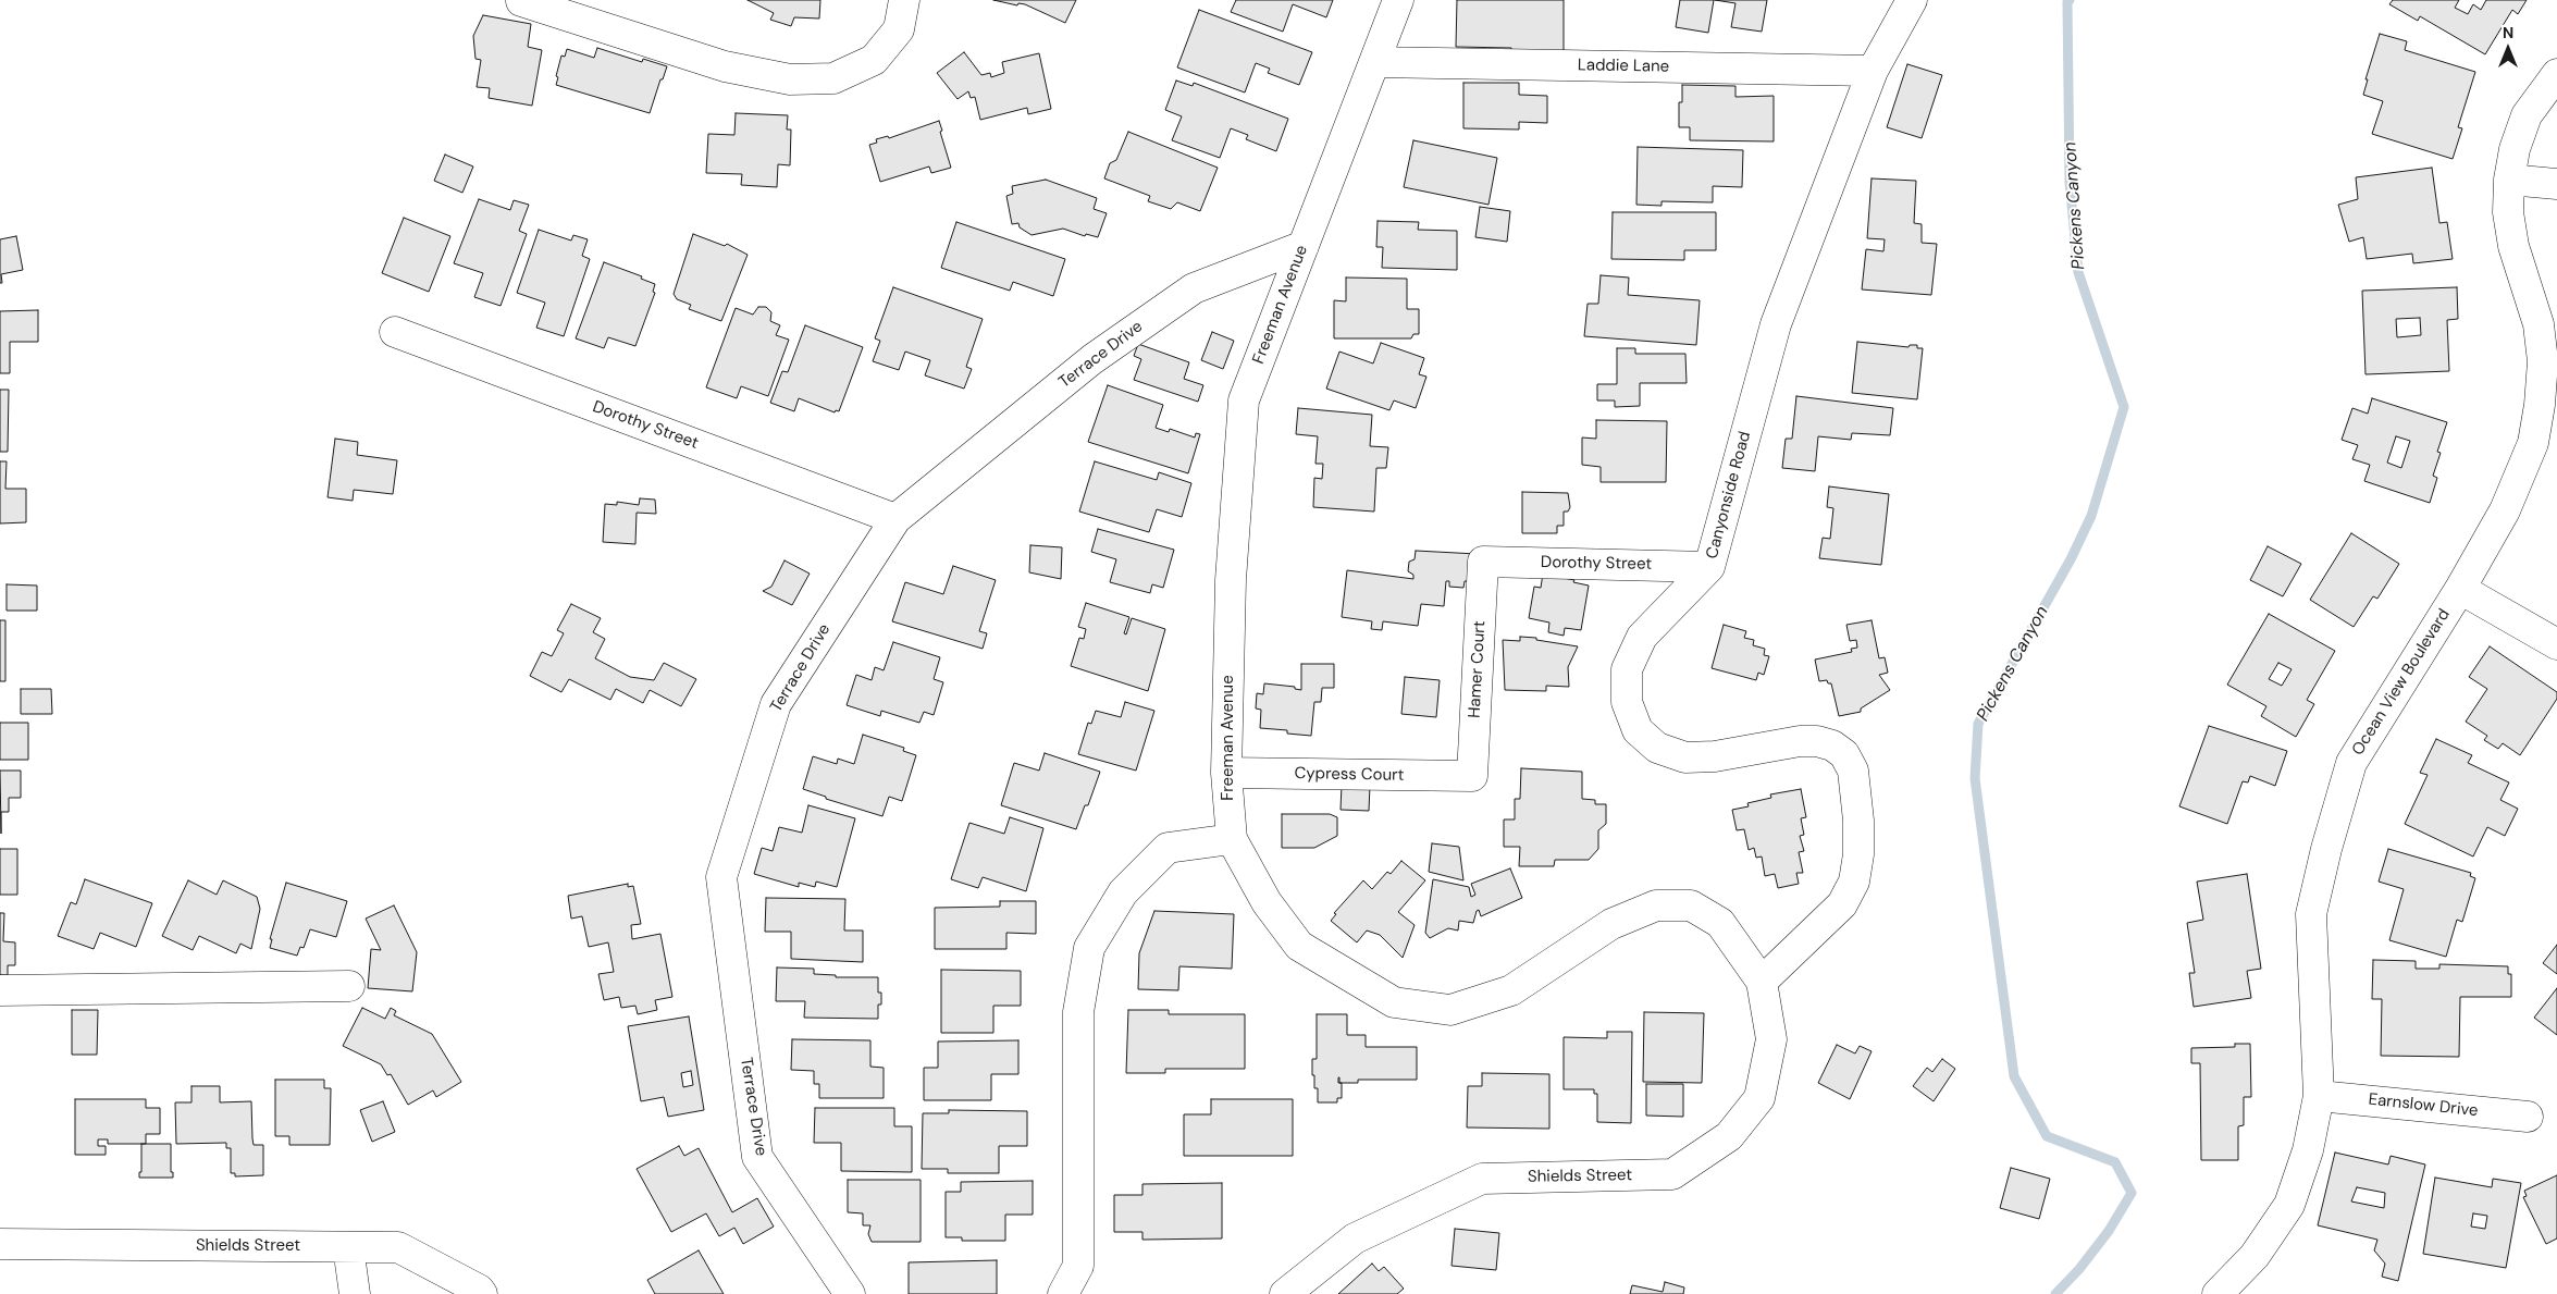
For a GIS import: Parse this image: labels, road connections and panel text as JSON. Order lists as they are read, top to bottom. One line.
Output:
{"streets":{"street":["Laddie Lane","Freeman Avenue","Terrace Drive","Dorothy Street","Canyonside Road","Hamer Court","Ocean View Boulevard","Cypress Court","Earnslow Drive","Shields Street"]},"crossings":[["Laddie Lane","Freeman Avenue"],["Laddie Lane","Canyonside Road"],["Freeman Avenue","Terrace Drive"],["Freeman Avenue","Canyonside Road"],["Freeman Avenue","Cypress Court"],["Freeman Avenue","Shields Street"],["Terrace Drive","Dorothy Street"],["Dorothy Street","Canyonside Road"],["Dorothy Street","Hamer Court"],["Canyonside Road","Shields Street"],["Hamer Court","Cypress Court"],["Ocean View Boulevard","Earnslow Drive"]],"water":["Pickens Canyon"],"north":"top"}
